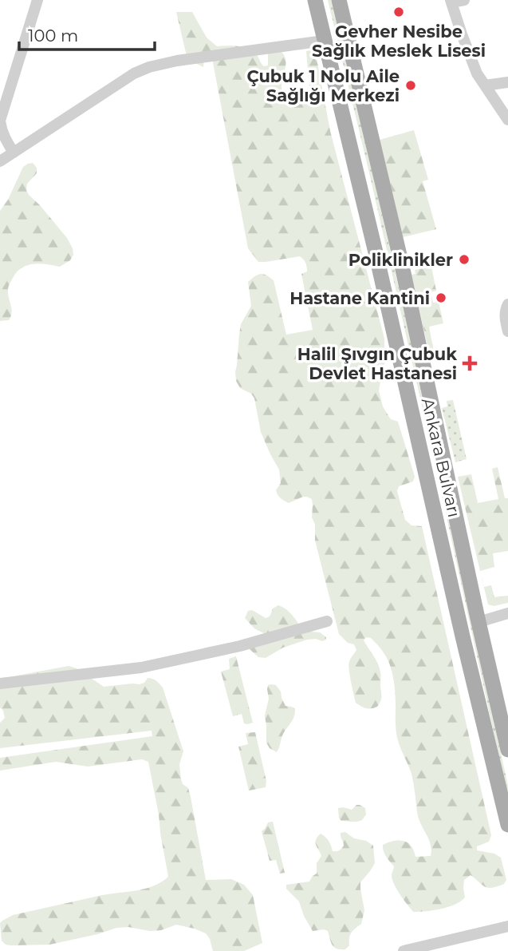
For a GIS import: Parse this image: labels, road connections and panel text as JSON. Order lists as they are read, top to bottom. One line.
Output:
{"streets":{"main road":["Ankara Bulvarı"]},"places":{"other":["Gevher Nesibe Sağlık Meslek Lisesi","Çubuk 1 Nolu Aile Sağlığı Merkezi","Poliklinikler","Hastane Kantini"],"health":["Halil Şıvgın Çubuk Devlet Hastanesi"]},"scale_bar":"100 m"}
